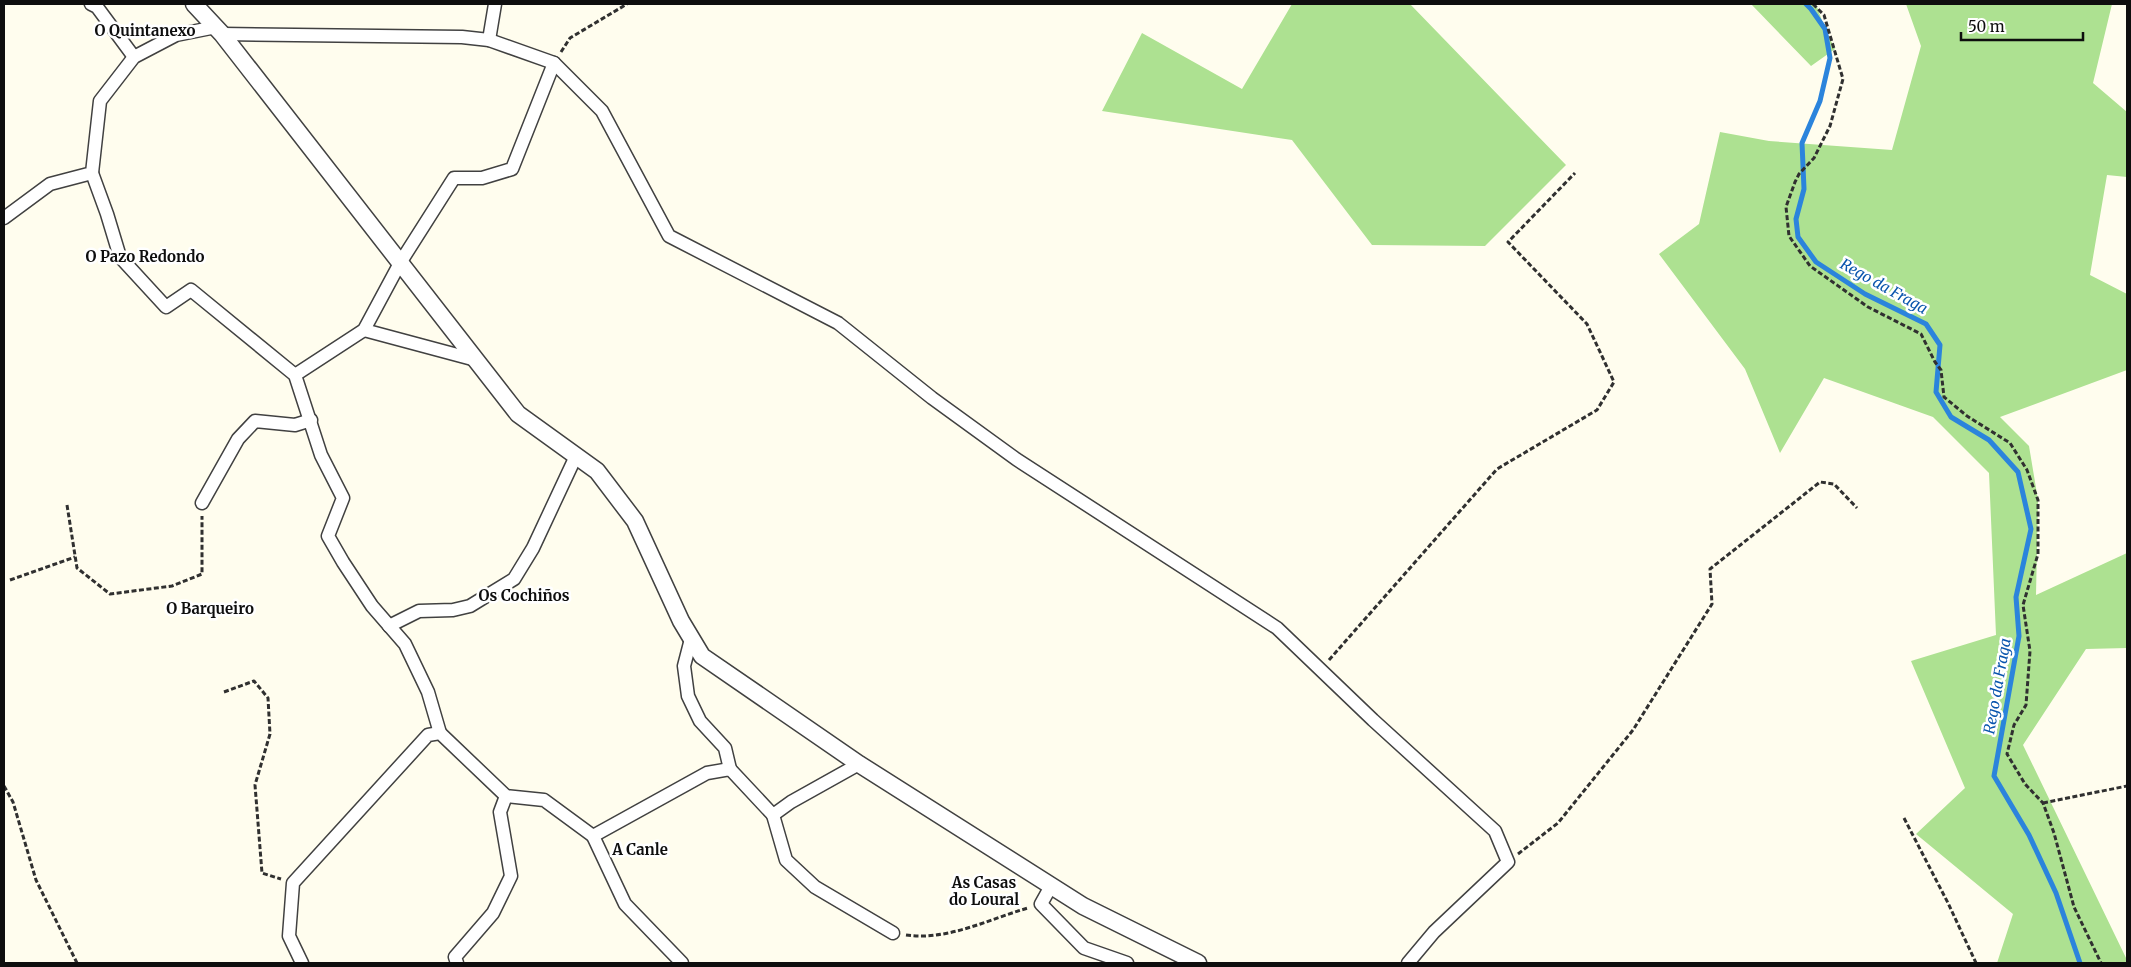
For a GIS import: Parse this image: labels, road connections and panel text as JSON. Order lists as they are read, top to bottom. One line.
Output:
{"districts":["O Quintanexo","O Pazo Redondo","Os Cochiños","O Barqueiro","A Canle","As Casas do Loural"],"water":["Rego da Fraga"],"scale_bar":"50 m"}
